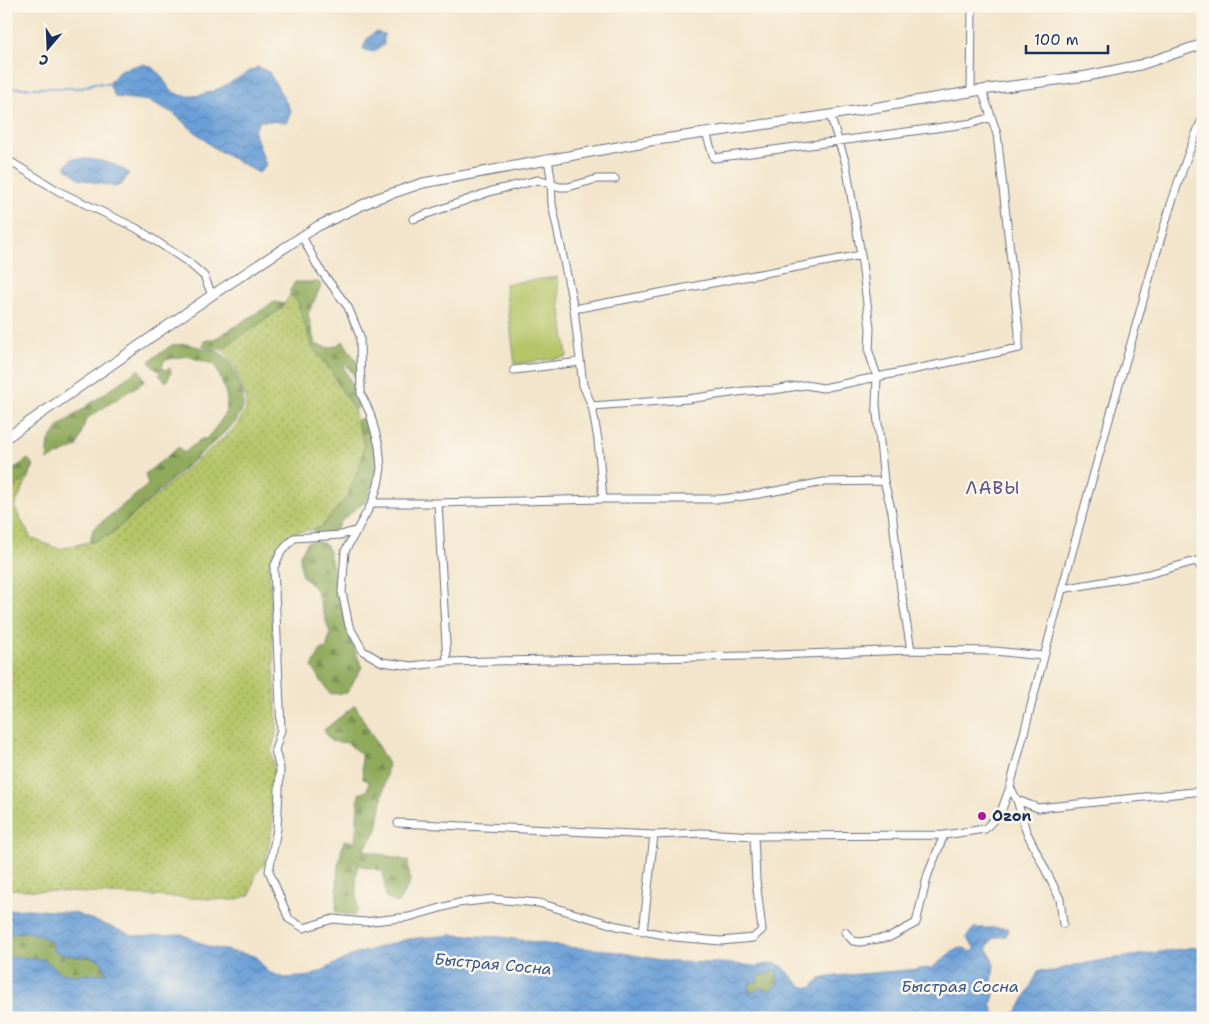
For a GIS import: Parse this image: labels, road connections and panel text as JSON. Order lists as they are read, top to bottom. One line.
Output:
{"districts":["ЛАВЫ"],"water":["Быстрая Сосна"],"places":["Ozon"],"scale_bar":"100 m","north":"bottom"}
